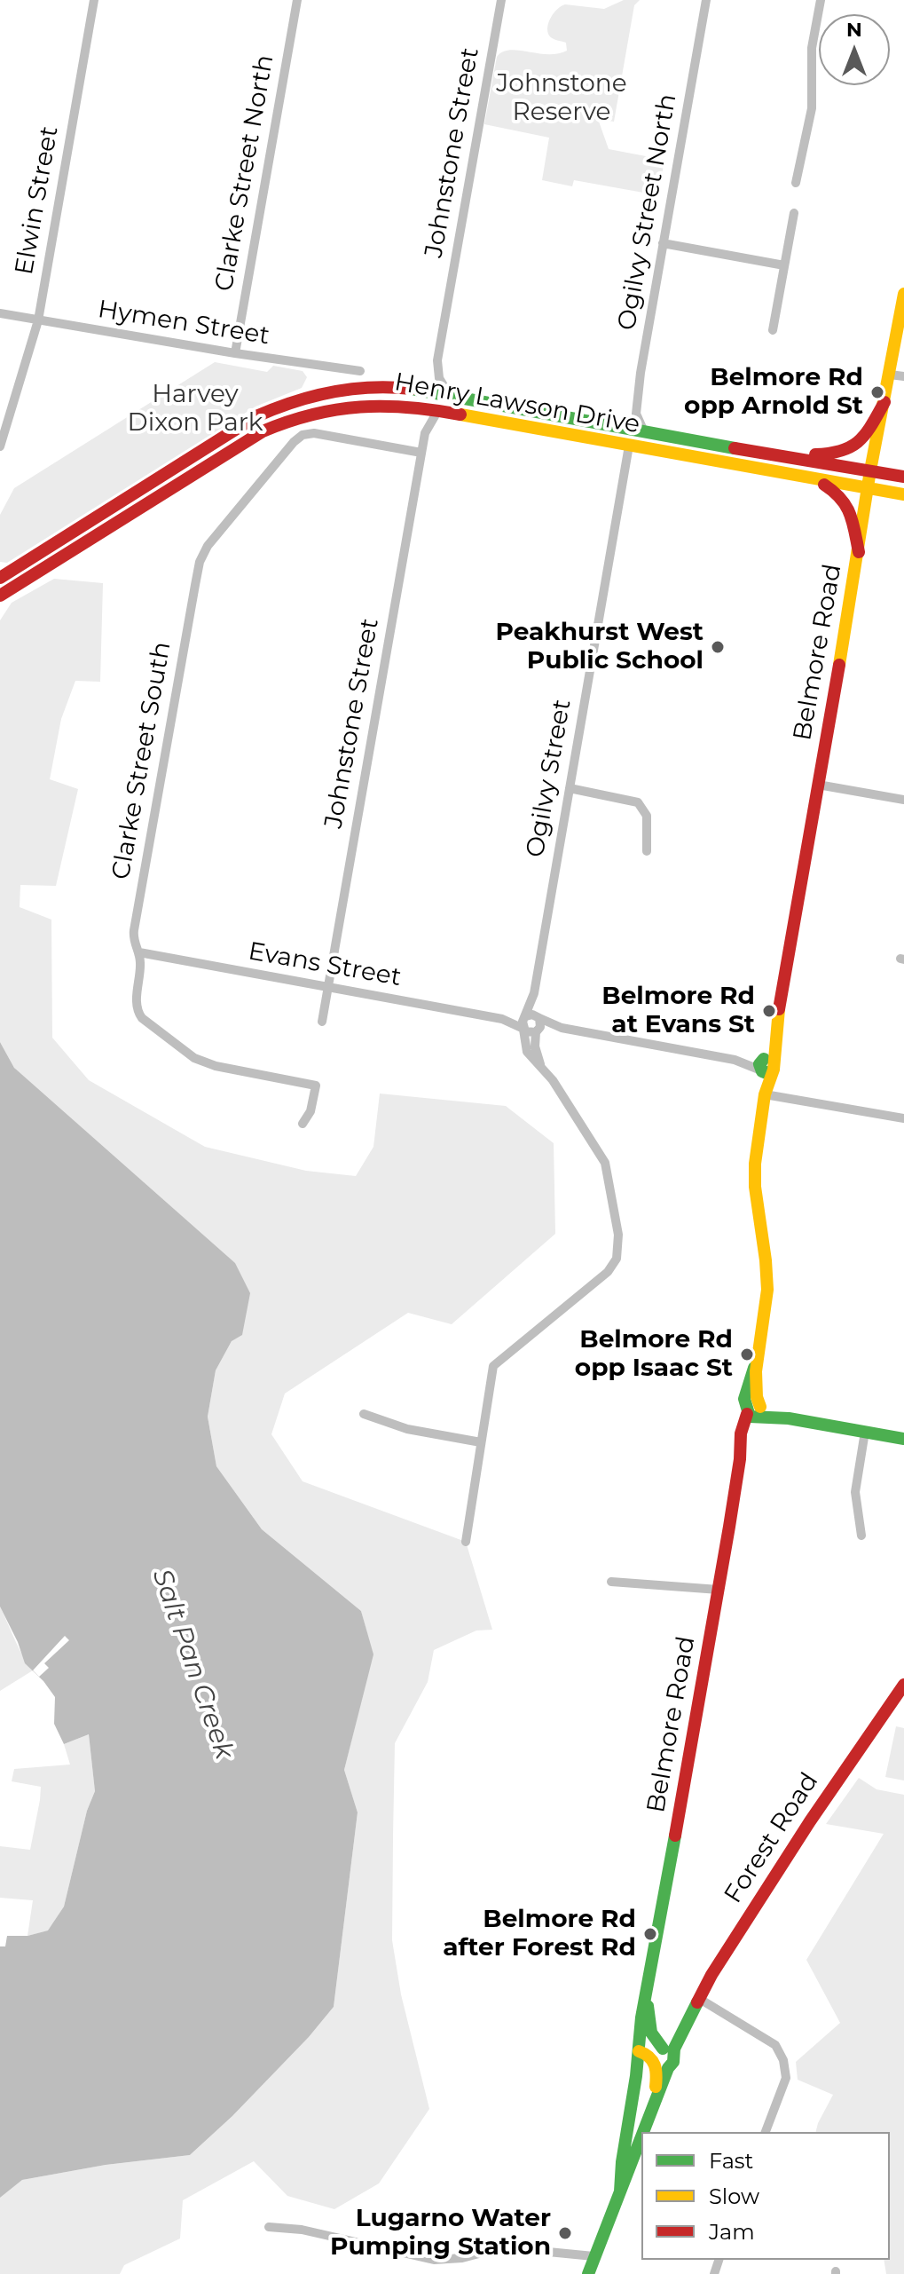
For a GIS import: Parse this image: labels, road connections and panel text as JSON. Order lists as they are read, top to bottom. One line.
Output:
{"streets":{"street":["Johnstone Street","Clarke Street North","Elwin Street","Ogilvy Street North","Hymen Street","Henry Lawson Drive","Belmore Road","Clarke Street South","Ogilvy Street","Evans Street","Forest Road"]},"crossings":[["Johnstone Street","Henry Lawson Drive"],["Johnstone Street","Clarke Street South"],["Johnstone Street","Evans Street"],["Clarke Street North","Hymen Street"],["Elwin Street","Hymen Street"],["Ogilvy Street North","Henry Lawson Drive"],["Henry Lawson Drive","Belmore Road"],["Henry Lawson Drive","Ogilvy Street"],["Belmore Road","Forest Road"],["Clarke Street South","Evans Street"],["Ogilvy Street","Evans Street"]],"water":["Salt Pan Creek"],"parks":["Johnstone Reserve","Harvey Dixon Park"],"places":["Belmore Rd opp Arnold St","Peakhurst West Public School","Belmore Rd at Evans St","Belmore Rd opp Isaac St","Belmore Rd after Forest Rd","Lugarno Water Pumping Station"],"legend":["Fast","Slow","Jam"],"north":"top"}
